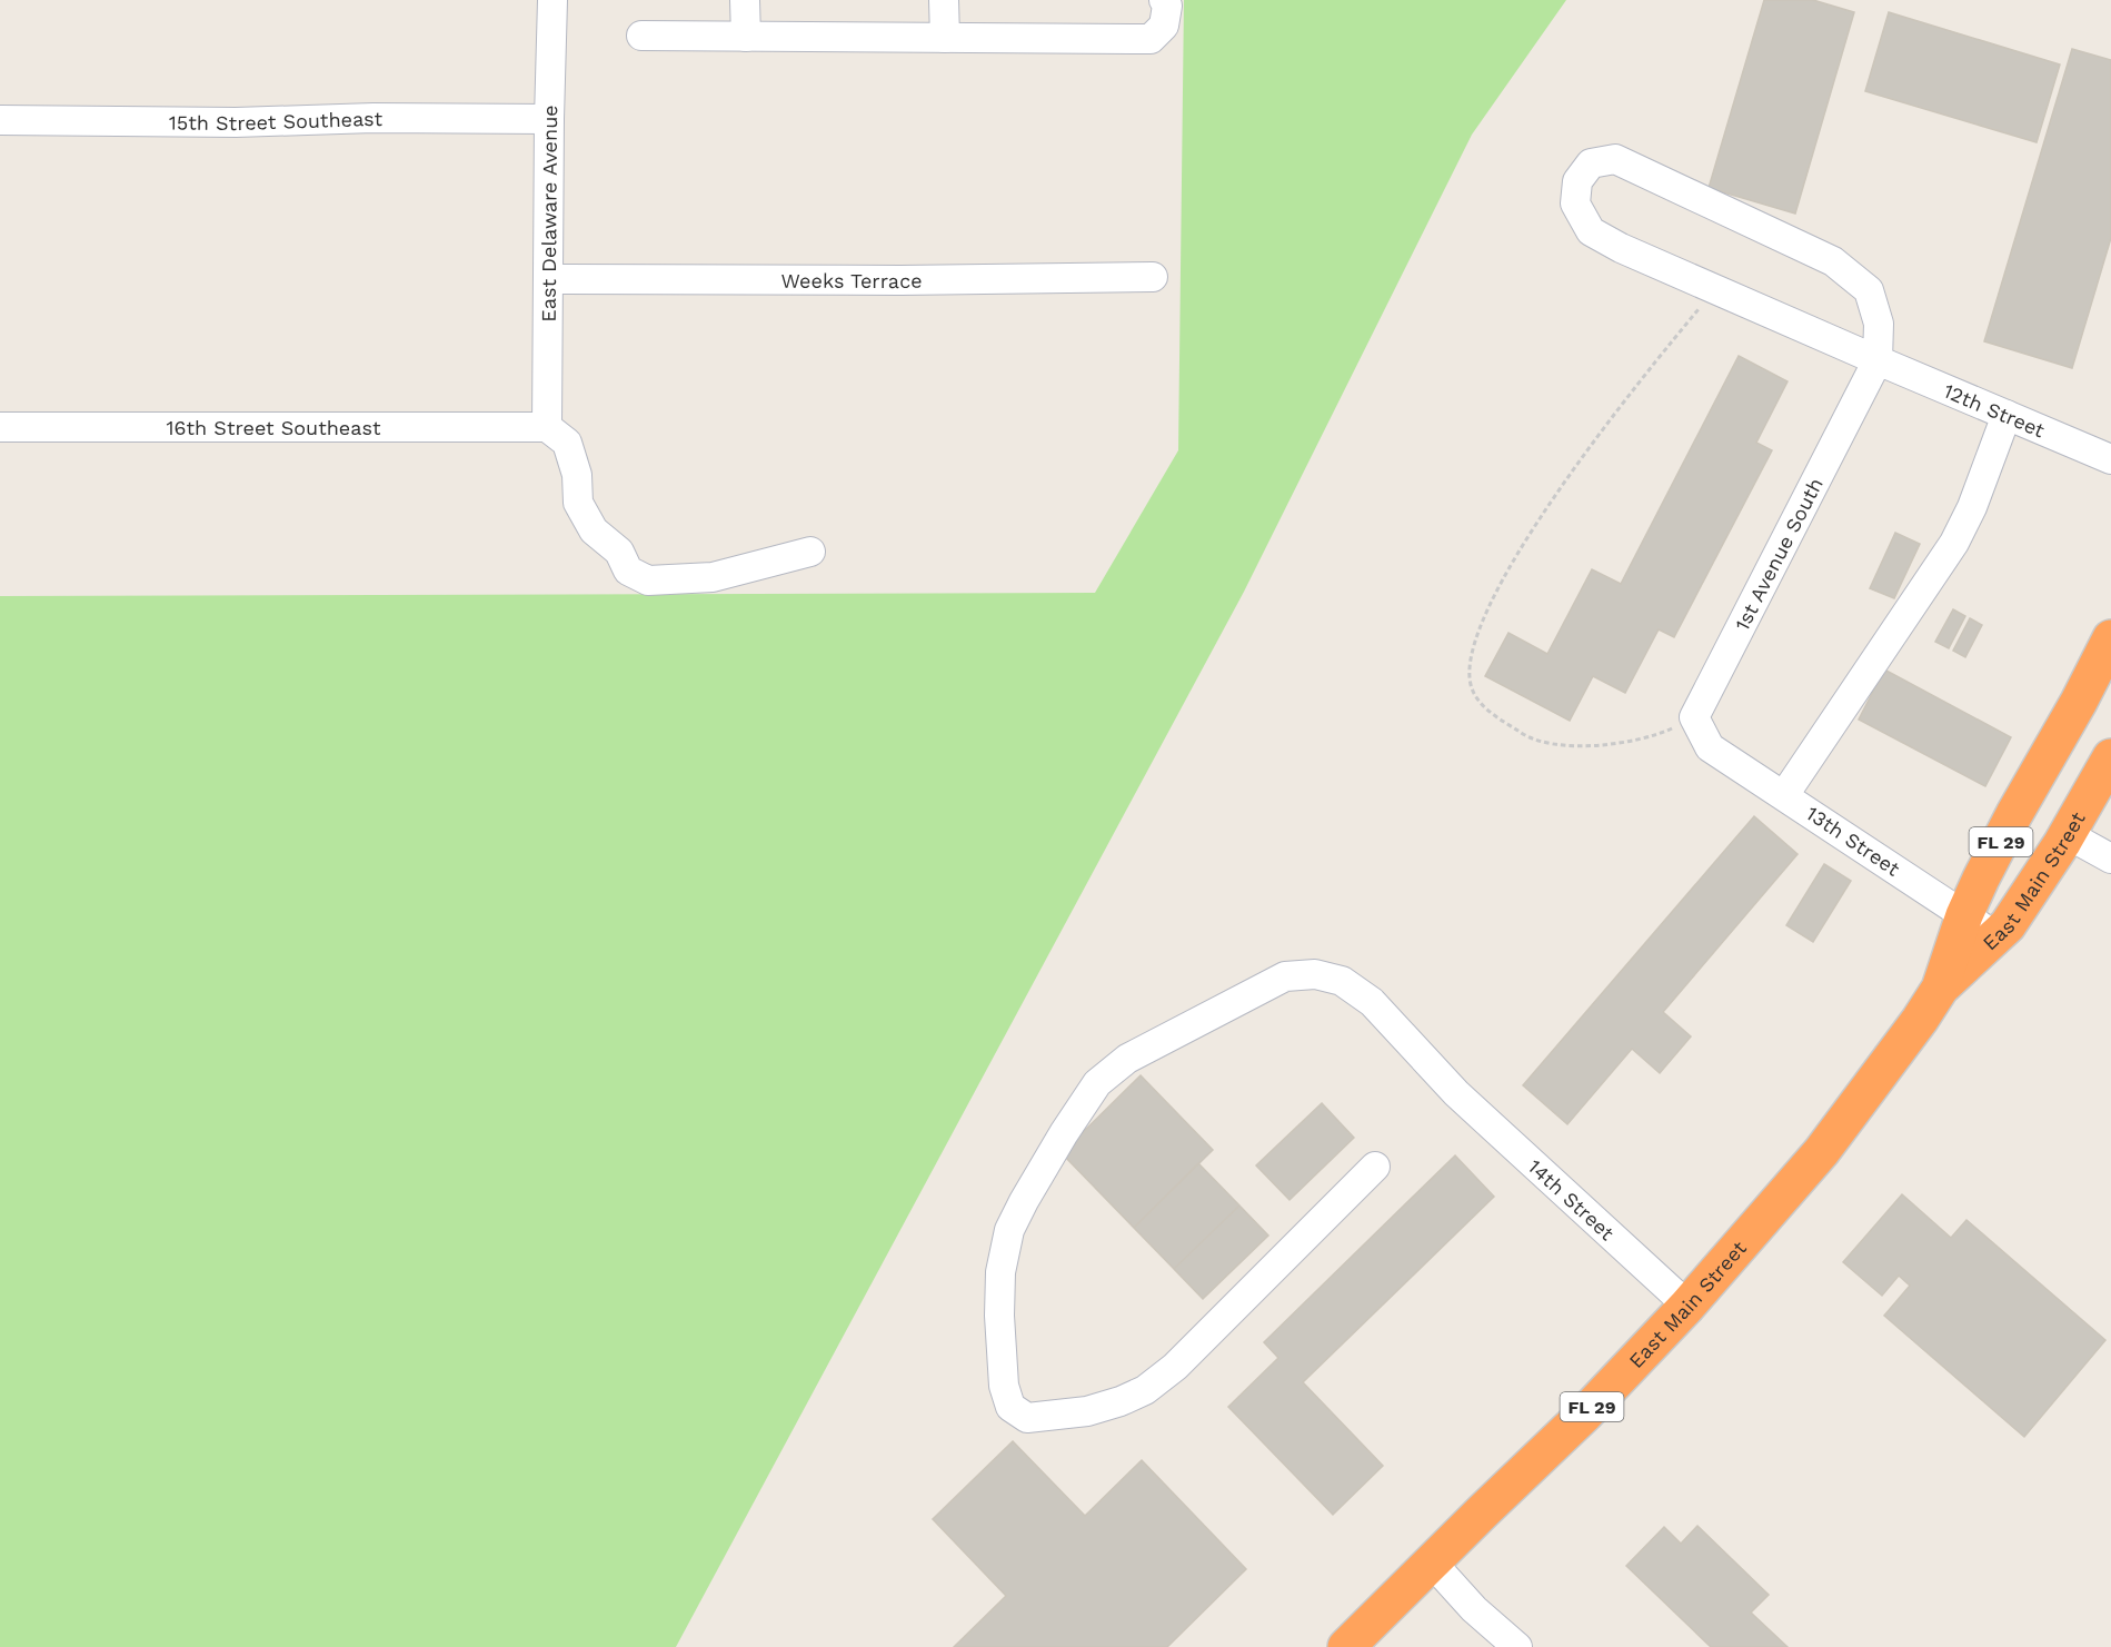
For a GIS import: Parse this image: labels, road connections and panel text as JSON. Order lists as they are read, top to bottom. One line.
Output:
{"streets":{"highway":["FL 29","East Main Street"],"street":["15th Street Southeast","East Delaware Avenue","Weeks Terrace","12th Street","16th Street Southeast","1st Avenue South","13th Street","14th Street"]},"crossings":[["15th Street Southeast","East Delaware Avenue"],["East Delaware Avenue","Weeks Terrace"],["East Delaware Avenue","16th Street Southeast"],["12th Street","1st Avenue South"],["1st Avenue South","13th Street"],["13th Street","East Main Street"],["East Main Street","14th Street"]]}
